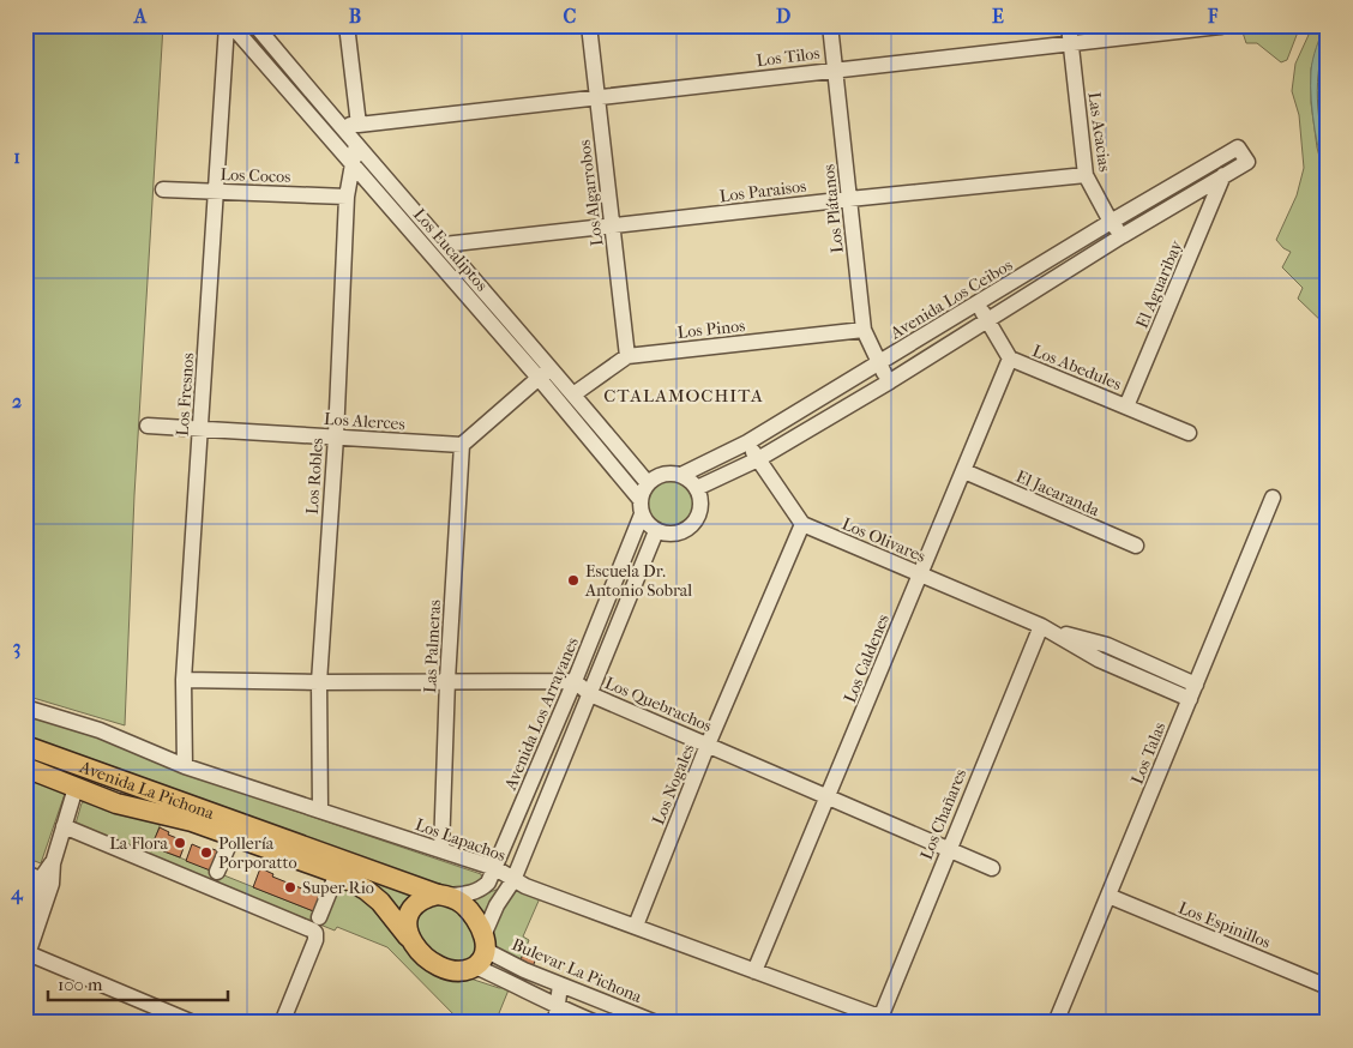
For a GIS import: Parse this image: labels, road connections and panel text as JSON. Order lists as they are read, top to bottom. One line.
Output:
{"streets":{"main road":["Avenida La Pichona"],"street":["Los Tilos","Las Acacias","Los Cocos","Los Paraisos","Los Algarrobos","Los Plátanos","Los Eucaliptos","El Aguaribay","Avenida Los Ceibos","Los Pinos","Los Abedules","Los Fresnos","Los Alerces","Los Robles","El Jacaranda","Los Olivares","Las Palmeras","Los Caldenes","Los Quebrachos","Avenida Los Arrayanes","Los Talas","Los Nogales","Los Chañares","Los Lapachos","Los Espinillos","Bulevar La Pichona"]},"crossings":[["Los Tilos","Las Acacias"],["Los Tilos","Los Algarrobos"],["Los Tilos","Los Plátanos"],["Las Acacias","Los Paraisos"],["Las Acacias","Avenida Los Ceibos"],["Los Cocos","Los Fresnos"],["Los Cocos","Los Robles"],["Los Paraisos","Los Algarrobos"],["Los Paraisos","Los Plátanos"],["Los Paraisos","Los Eucaliptos"],["Los Algarrobos","Los Pinos"],["Los Plátanos","Avenida Los Ceibos"],["Los Plátanos","Los Pinos"],["Los Eucaliptos","Avenida Los Ceibos"],["Los Eucaliptos","Los Pinos"],["Los Eucaliptos","Los Robles"],["Los Eucaliptos","Avenida Los Arrayanes"],["El Aguaribay","Avenida Los Ceibos"],["El Aguaribay","Los Abedules"],["Avenida Los Ceibos","Los Abedules"],["Avenida Los Ceibos","Avenida Los Arrayanes"],["Los Abedules","Los Caldenes"],["Los Fresnos","Los Alerces"],["Los Fresnos","Los Lapachos"],["Los Alerces","Los Robles"],["Los Alerces","Las Palmeras"],["Los Robles","Los Lapachos"],["El Jacaranda","Los Caldenes"],["Los Olivares","Los Caldenes"],["Los Olivares","Los Talas"],["Los Olivares","Los Nogales"],["Los Olivares","Los Chañares"],["Las Palmeras","Los Lapachos"],["Los Caldenes","Los Quebrachos"],["Los Caldenes","Los Lapachos"],["Los Quebrachos","Avenida Los Arrayanes"],["Los Quebrachos","Los Nogales"],["Los Quebrachos","Los Chañares"],["Avenida Los Arrayanes","Avenida La Pichona"],["Avenida Los Arrayanes","Los Lapachos"],["Avenida Los Arrayanes","Bulevar La Pichona"],["Los Talas","Los Espinillos"],["Los Nogales","Los Lapachos"],["Avenida La Pichona","Bulevar La Pichona"],["Los Chañares","Los Lapachos"]],"districts":["CTALAMOCHITA"],"places":["Escuela Dr. Antonio Sobral","La Flora","Pollería Porporatto","Super Rio"],"scale_bar":"100 m","grid":{"columns":["A","B","C","D","E","F"],"rows":["1","2","3","4"]}}
